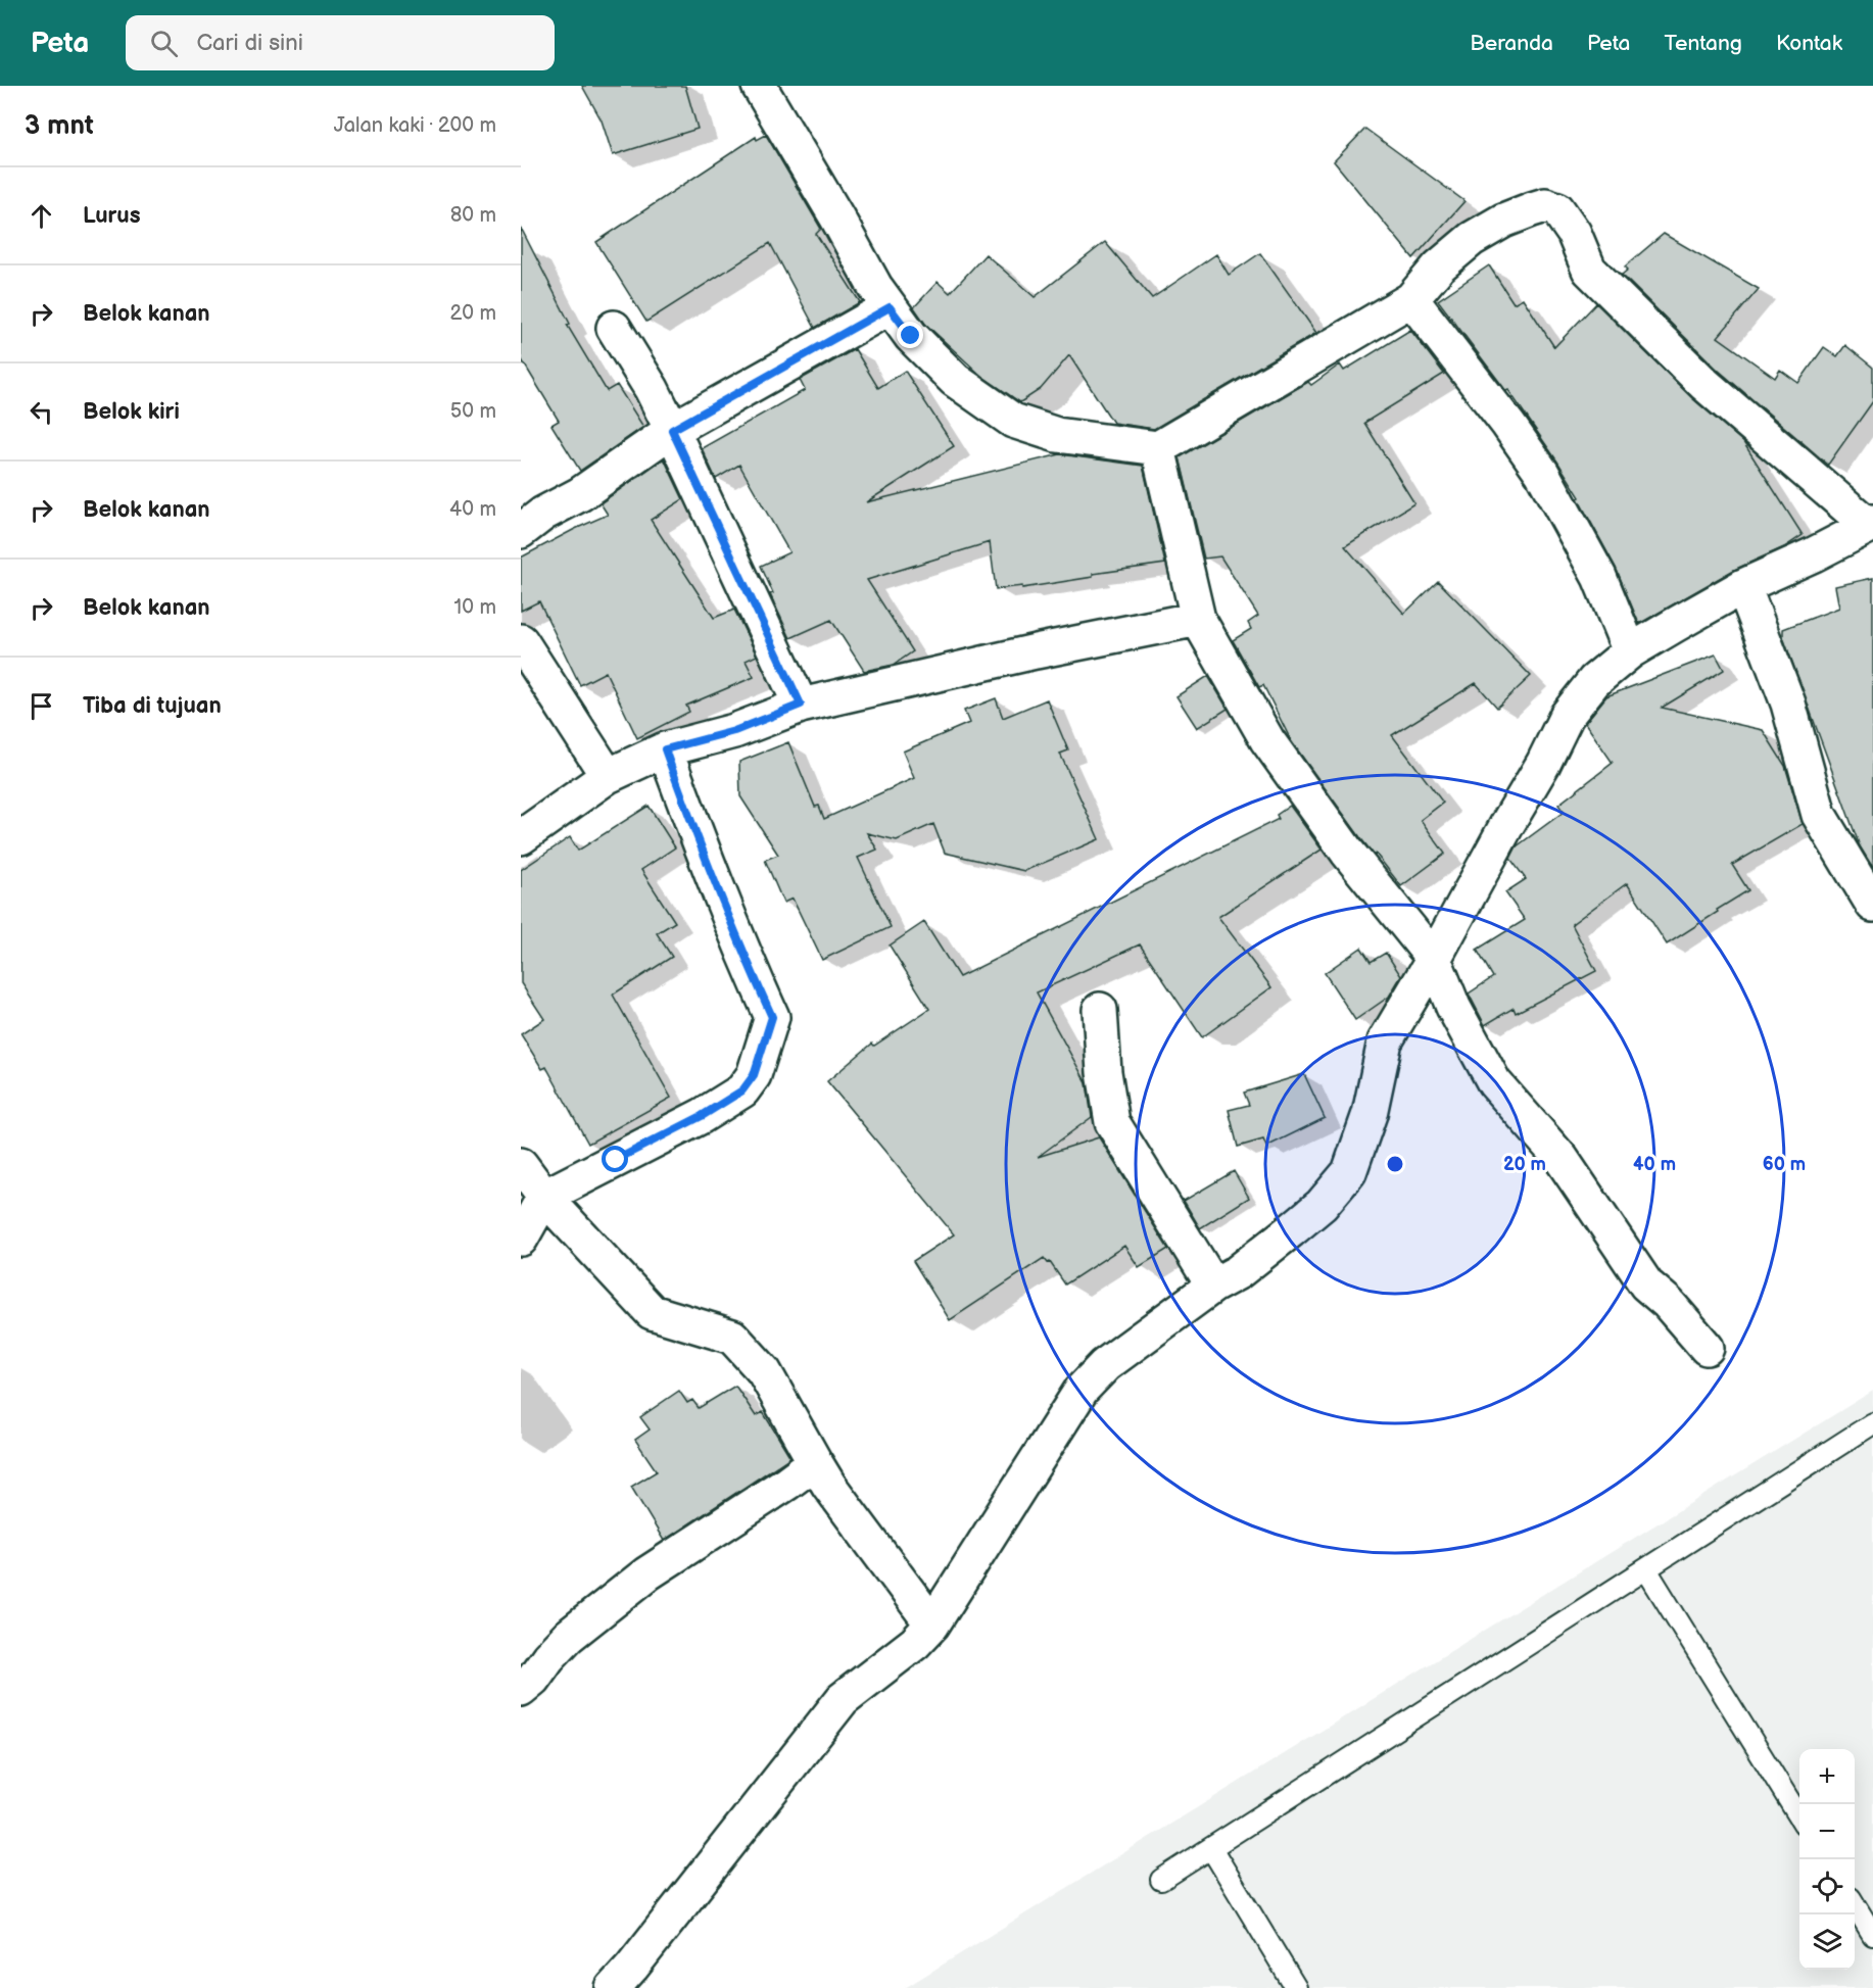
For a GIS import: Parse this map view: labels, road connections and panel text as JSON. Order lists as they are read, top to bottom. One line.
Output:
{"page":{"header":"Peta","search":"Cari di sini","nav":["Beranda","Peta","Tentang","Kontak"],"heading":["3 mnt","Jalan kaki · 200 m"],"list":[["Lurus","80 m"],["Belok kanan","20 m"],["Belok kiri","50 m"],["Belok kanan","40 m"],["Belok kanan","10 m"],"Tiba di tujuan"],"map_buttons":["+","−"]},"rings":["20 m","40 m","60 m"]}
